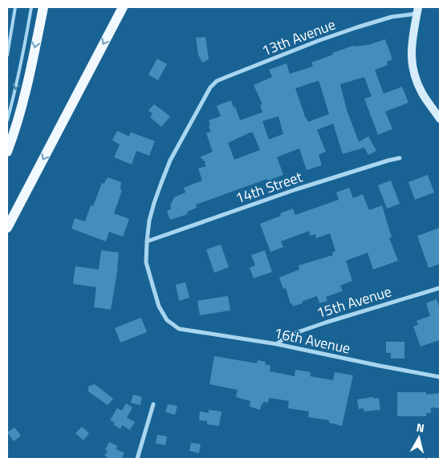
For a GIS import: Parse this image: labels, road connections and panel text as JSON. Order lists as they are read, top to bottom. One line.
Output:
{"streets":{"street":["13th Avenue","14th Street","15th Avenue","16th Avenue"]},"crossings":[["13th Avenue","14th Street"],["13th Avenue","16th Avenue"],["15th Avenue","16th Avenue"]],"north":"top"}
